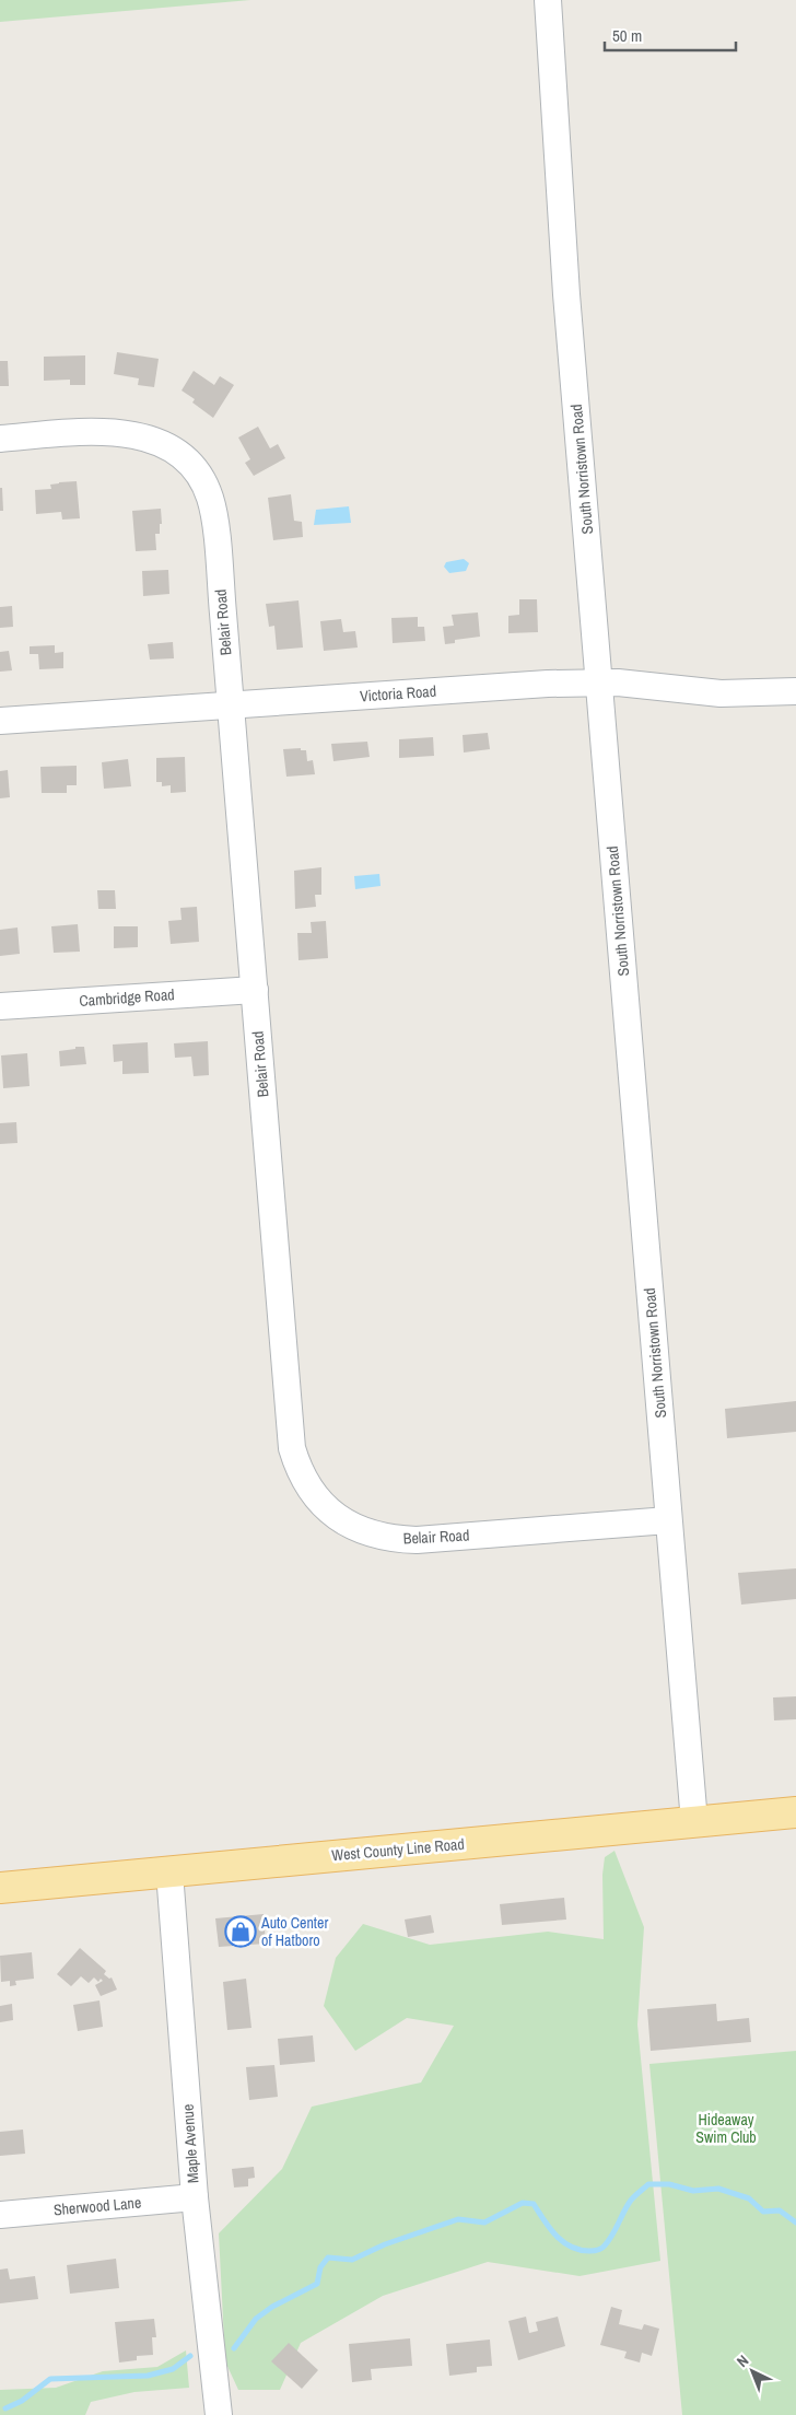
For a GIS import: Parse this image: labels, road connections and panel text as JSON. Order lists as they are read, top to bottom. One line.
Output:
{"streets":{"main road":["West County Line Road"],"street":["South Norristown Road","Belair Road","Victoria Road","Cambridge Road","Maple Avenue","Sherwood Lane"]},"crossings":[["South Norristown Road","Belair Road"],["South Norristown Road","Victoria Road"],["South Norristown Road","West County Line Road"],["Belair Road","Victoria Road"],["Belair Road","Cambridge Road"],["West County Line Road","Maple Avenue"],["Maple Avenue","Sherwood Lane"]],"parks":["Hideaway Swim Club"],"places":{"shop":["Auto Center of Hatboro"]},"scale_bar":"50 m","north":"top left"}
